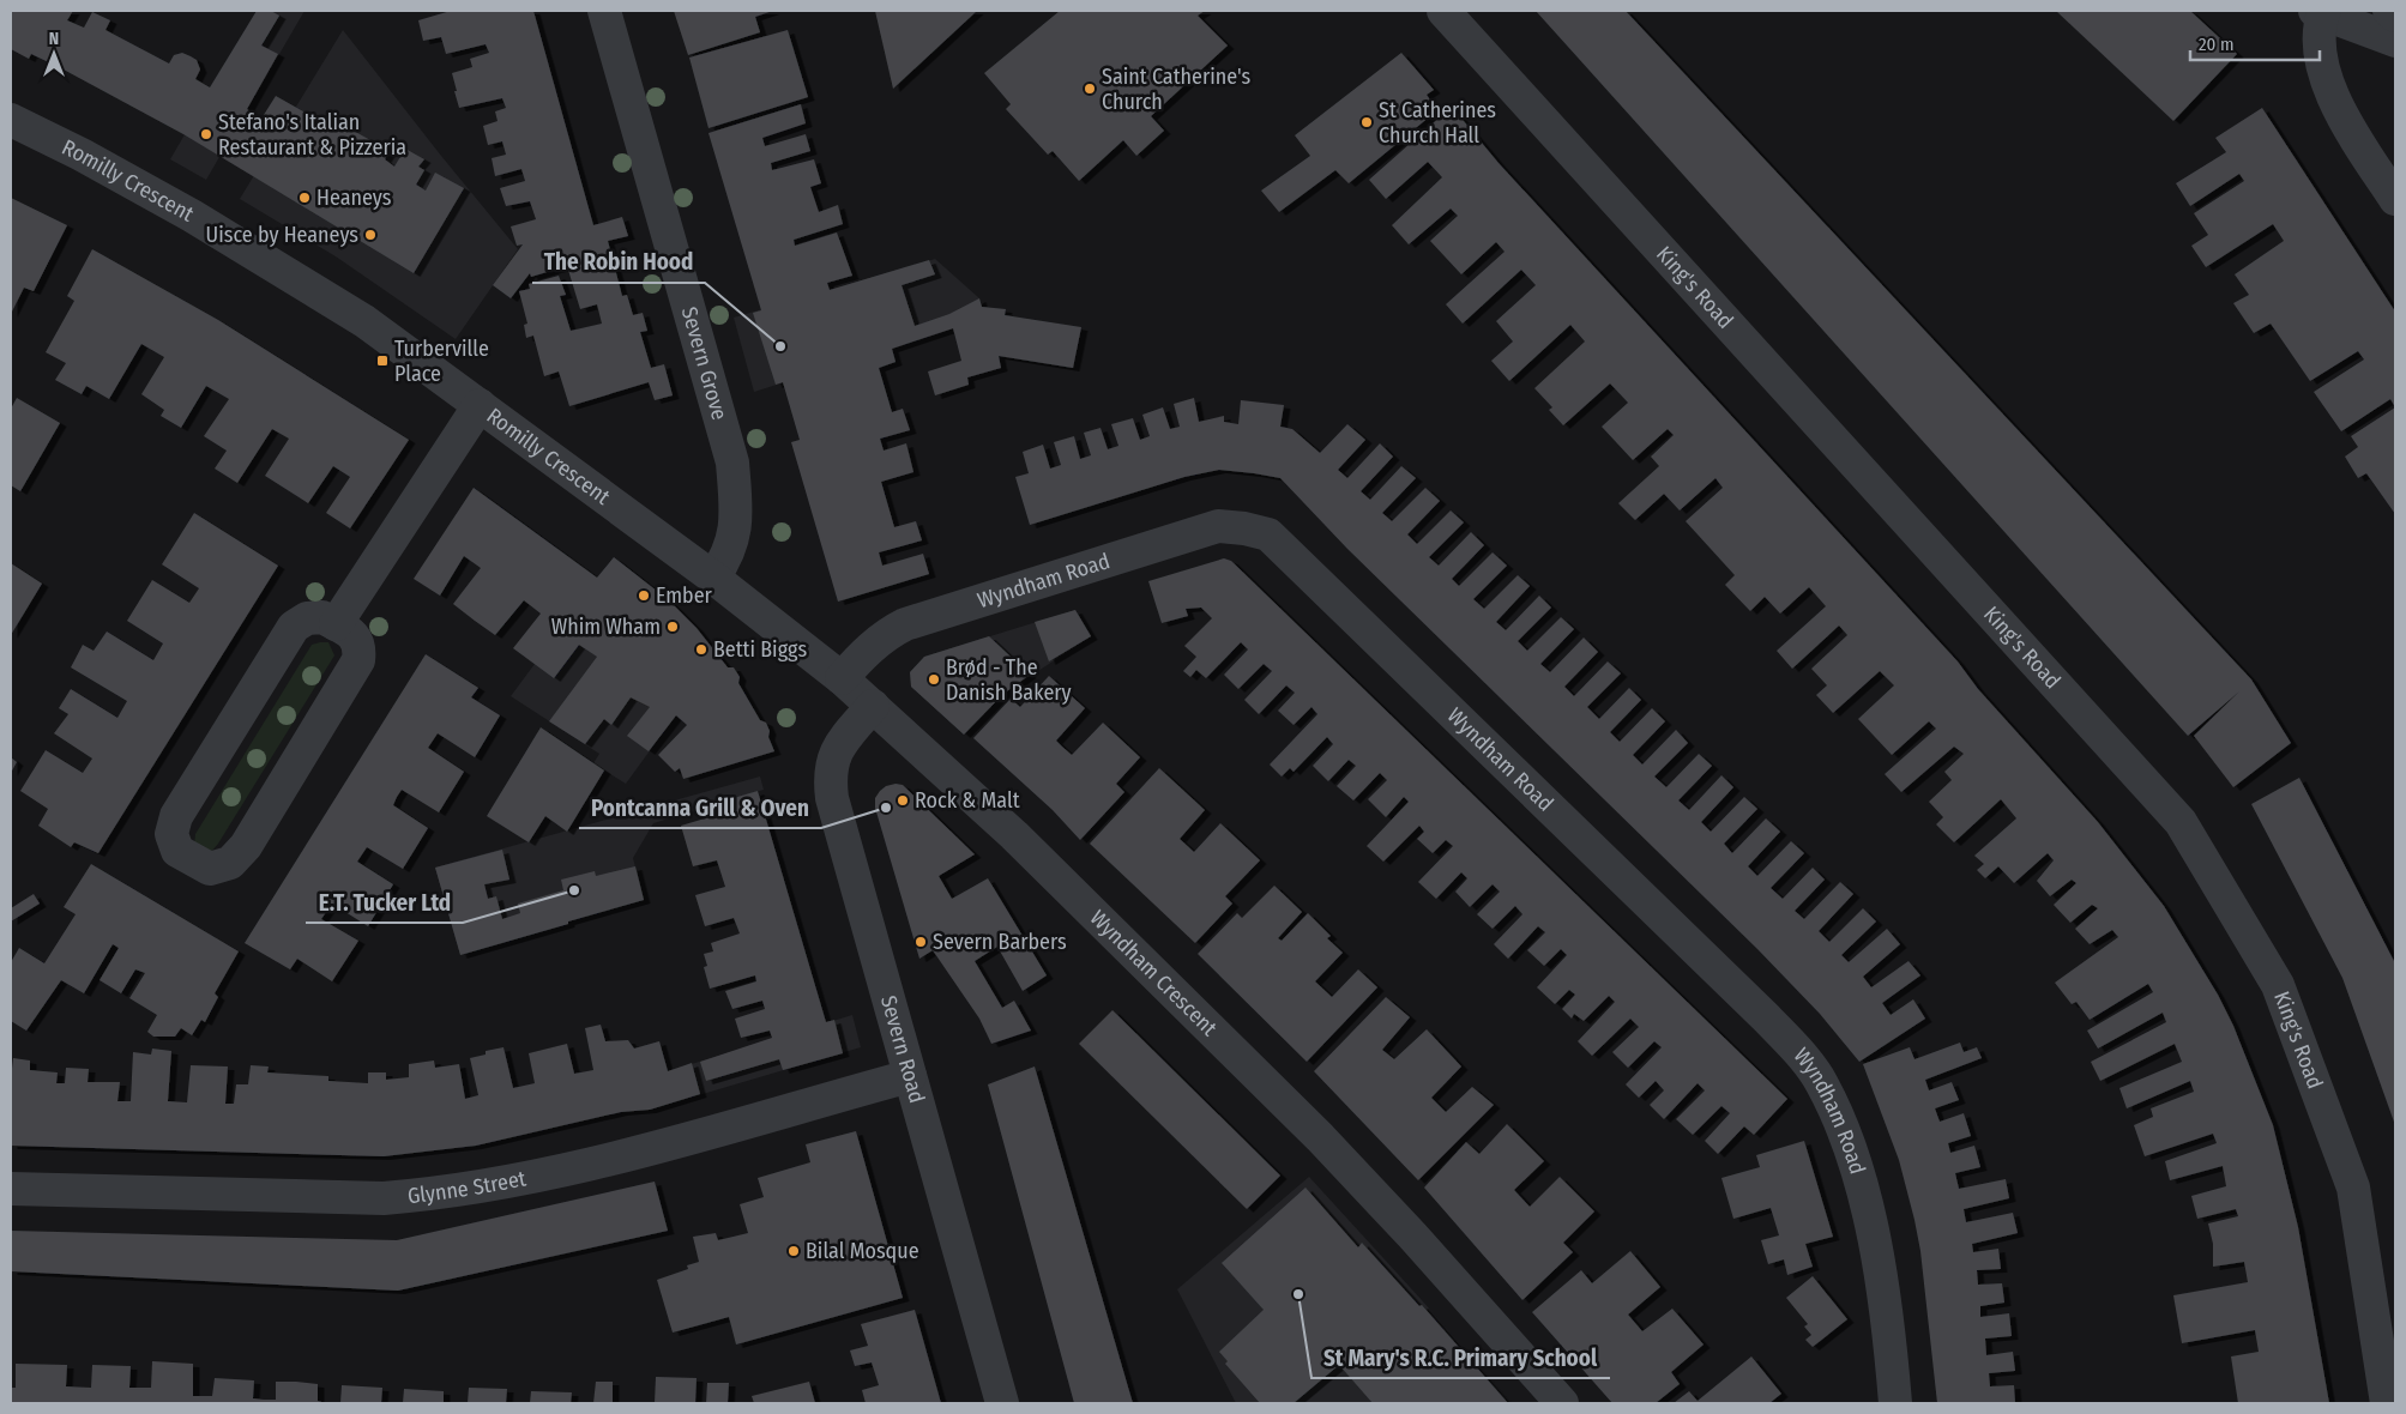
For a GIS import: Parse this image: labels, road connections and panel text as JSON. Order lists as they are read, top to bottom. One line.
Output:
{"streets":{"street":["Romilly Crescent","King's Road","Severn Grove","Wyndham Road","Wyndham Crescent","Severn Road","Glynne Street"]},"crossings":[["Romilly Crescent","Severn Grove"],["Romilly Crescent","Wyndham Crescent"],["Severn Grove","Wyndham Crescent"],["Wyndham Road","Wyndham Crescent"],["Wyndham Crescent","Severn Road"],["Severn Road","Glynne Street"]],"places":{"other":["Saint Catherine's Church","St Catherines Church Hall","Stefano's Italian Restaurant & Pizzeria","Heaneys","Uisce by Heaneys","The Robin Hood","Ember","Whim Wham","Betti Biggs","Brød - The Danish Bakery","Rock & Malt","Pontcanna Grill & Oven","E.T. Tucker Ltd","Severn Barbers","Bilal Mosque","St Mary's R.C. Primary School"],"transit":["Turberville Place"]},"scale_bar":"20 m","north":"top"}
